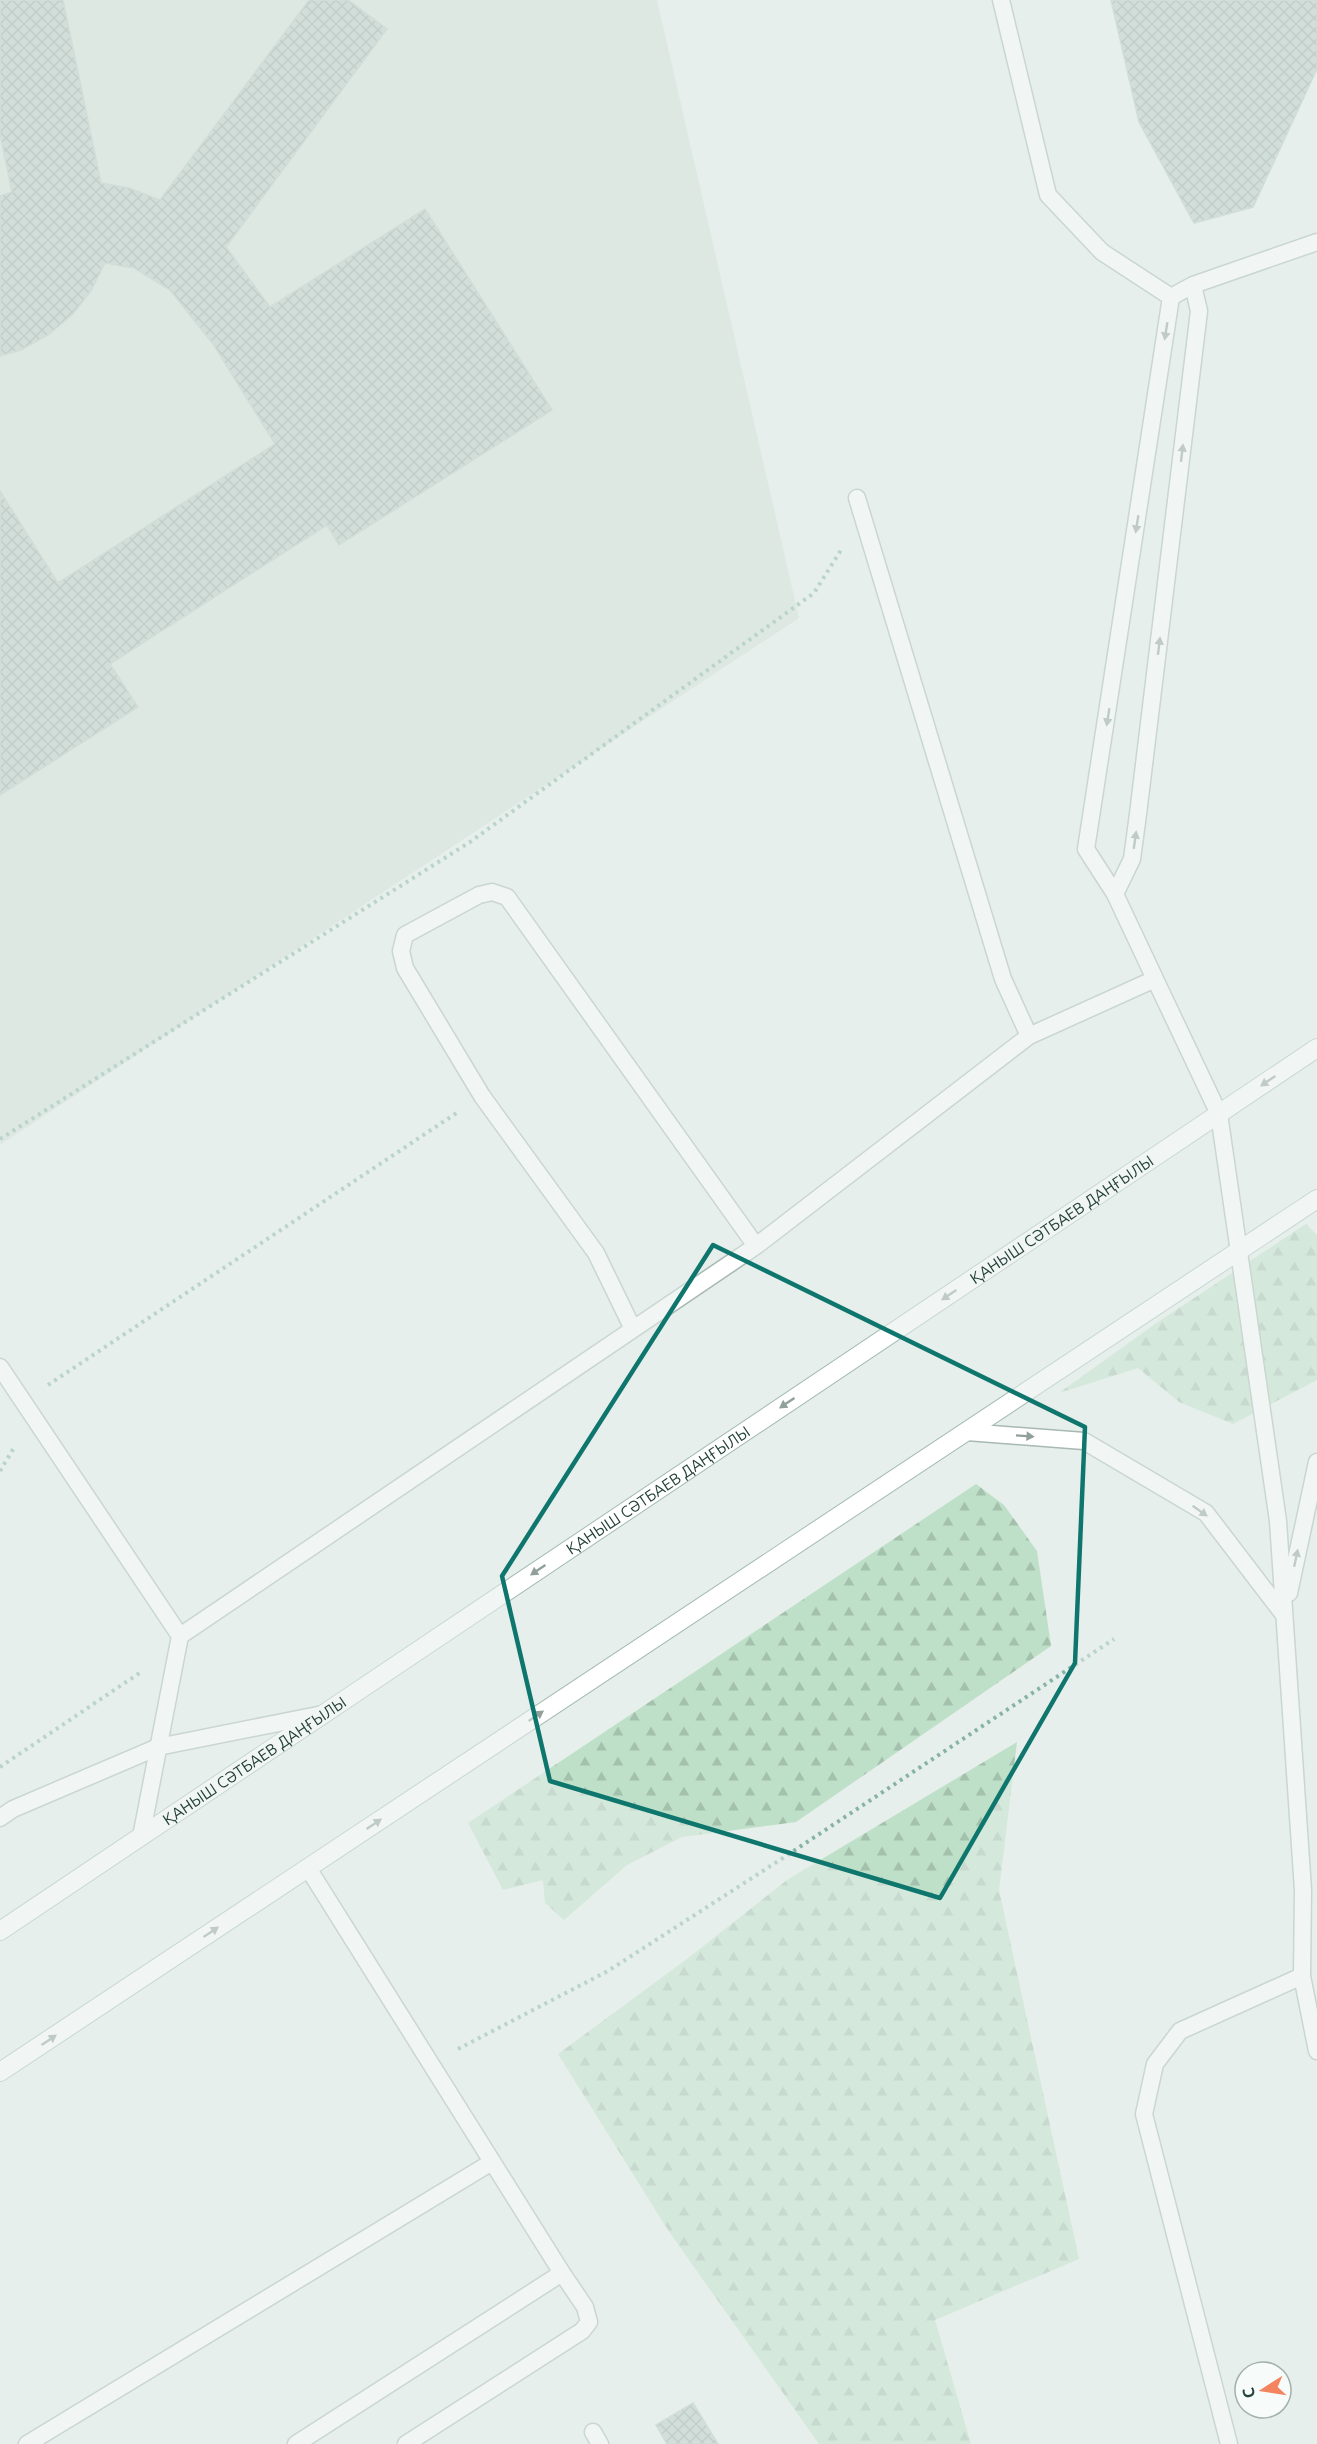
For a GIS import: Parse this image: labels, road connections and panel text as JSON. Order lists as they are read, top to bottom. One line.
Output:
{"streets":{"main road":["ҚАНЫШ СӘТБАЕВ ДАҢҒЫЛЫ"]},"north":"left"}
